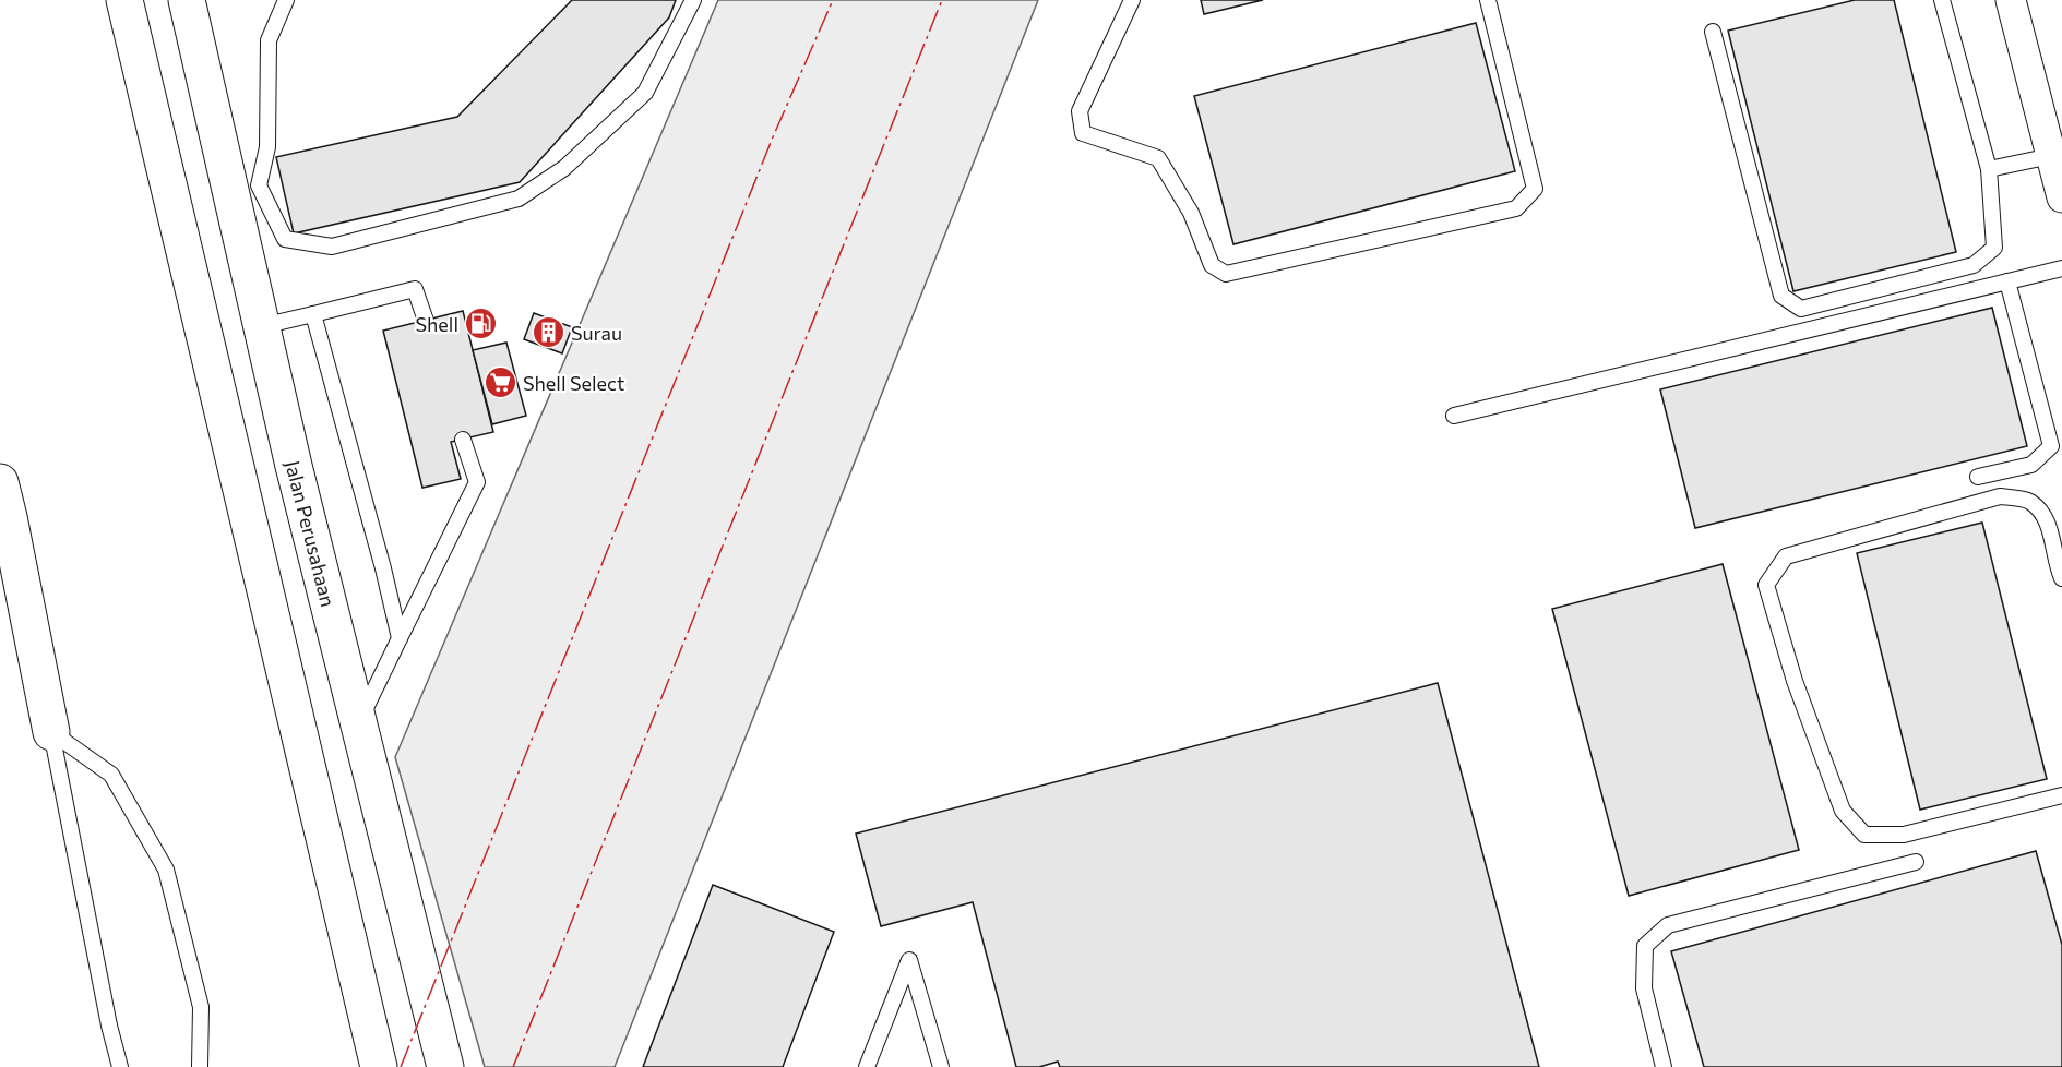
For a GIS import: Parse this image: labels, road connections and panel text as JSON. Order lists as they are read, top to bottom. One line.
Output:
{"streets":{"main road":["Jalan Perusahaan"]},"places":{"fuel station":["Shell"],"building":["Surau"],"supermarket":["Shell Select"]}}
